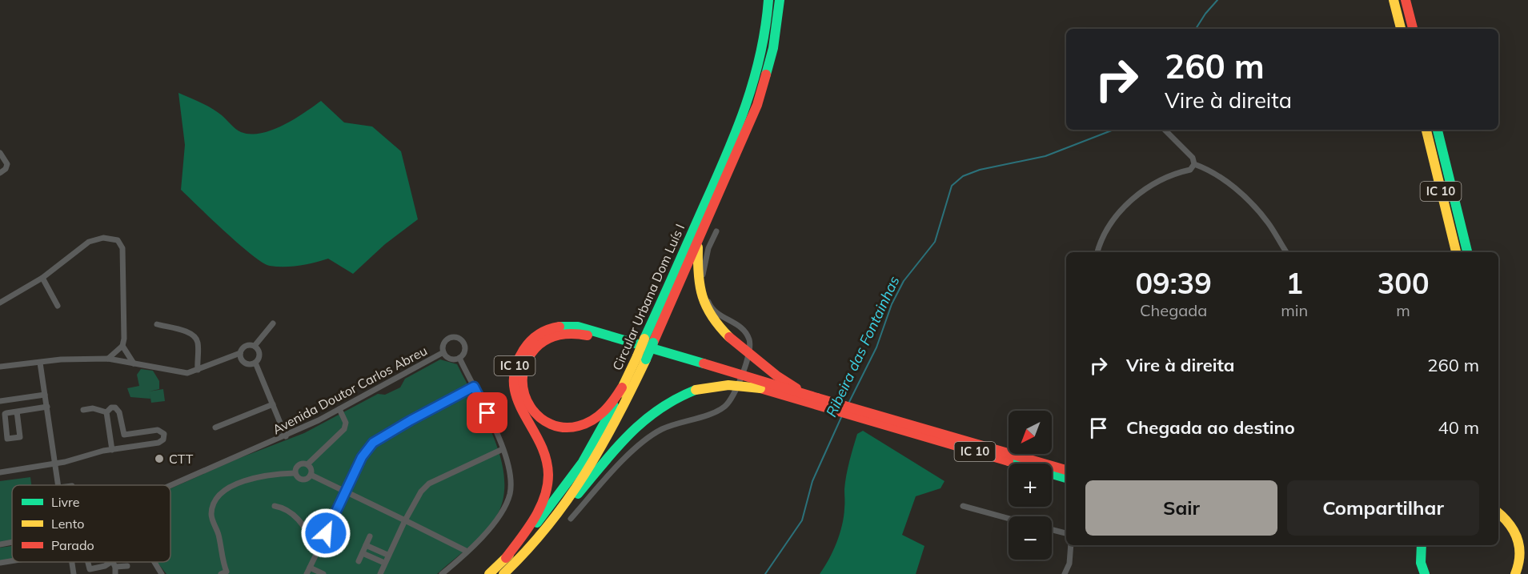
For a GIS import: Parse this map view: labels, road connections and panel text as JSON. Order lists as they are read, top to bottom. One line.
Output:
{"streets":{"highway":["IC 10","Circular Urbana Dom Luís I"],"street":["Avenida Doutor Carlos Abreu"]},"crossings":[["IC 10","Circular Urbana Dom Luís I"]],"water":["Ribeira das Fontainhas"],"places":["CTT"],"legend":["Livre","Lento","Parado"],"north":"bottom left","page":{"turn":["260 m","Vire à direita"],"eta":["09:39","Chegada","1","min","300","m"],"list":[{"name":"Vire à direita","value":"260 m"},{"name":"Chegada ao destino","value":"40 m"}],"map_buttons":["+","−"],"buttons":["Sair","Compartilhar"]}}
